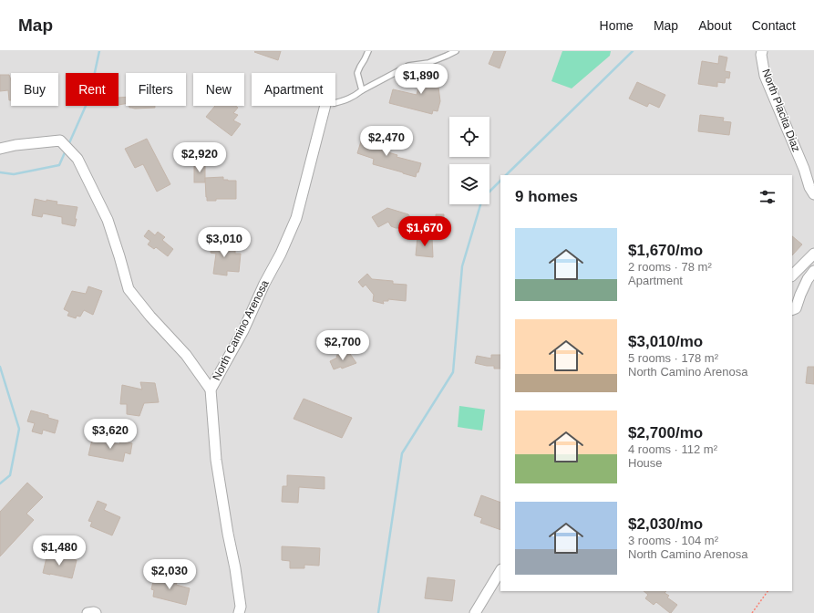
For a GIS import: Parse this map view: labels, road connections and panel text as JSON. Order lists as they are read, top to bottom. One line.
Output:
{"streets":{"street":["North Placita Diaz","North Camino Arenosa"]},"page":{"header":"Map","nav":["Home","Map","About","Contact"],"price":["$1,890","$2,470","$2,920","$1,670","$3,010","$2,700","$3,620","$1,480","$2,030"],"chip":["Buy","Rent","Filters","New","Apartment"],"heading":"9 homes","list":[{"name":"$1,670/mo","note":"2 rooms · 78 m² · Apartment"},{"name":"$3,010/mo","note":"5 rooms · 178 m² · North Camino Arenosa"},{"name":"$2,700/mo","note":"4 rooms · 112 m² · House"},{"name":"$2,030/mo","note":"3 rooms · 104 m² · North Camino Arenosa"}]}}
